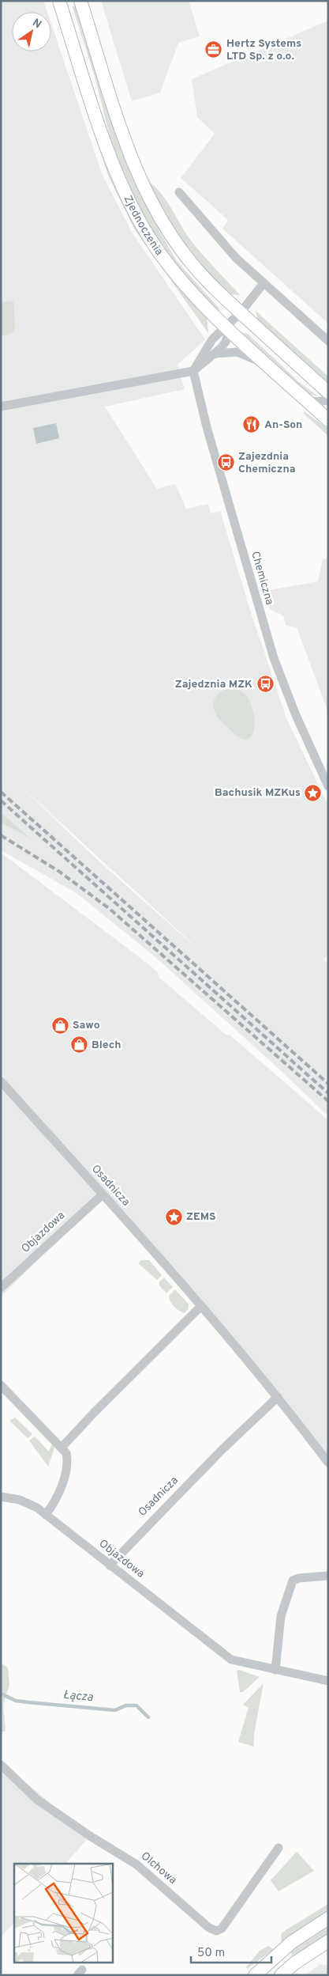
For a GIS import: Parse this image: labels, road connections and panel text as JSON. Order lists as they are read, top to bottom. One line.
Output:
{"streets":{"main road":["Zjednoczenia"],"street":["Chemiczna","Osadnicza","Objazdowa","Olchowa"]},"crossings":[["Osadnicza","Objazdowa"]],"water":["Łącza"],"places":{"office":["Hertz Systems LTD Sp. z o.o."],"restaurant":["An-Son"],"bus stop":["Zajezdnia Chemiczna","Zajedznia MZK"],"place":["Bachusik MZKus","ZEMS"],"shop":["Sawo","Blech"]},"scale_bar":"50 m","north":"top right"}
